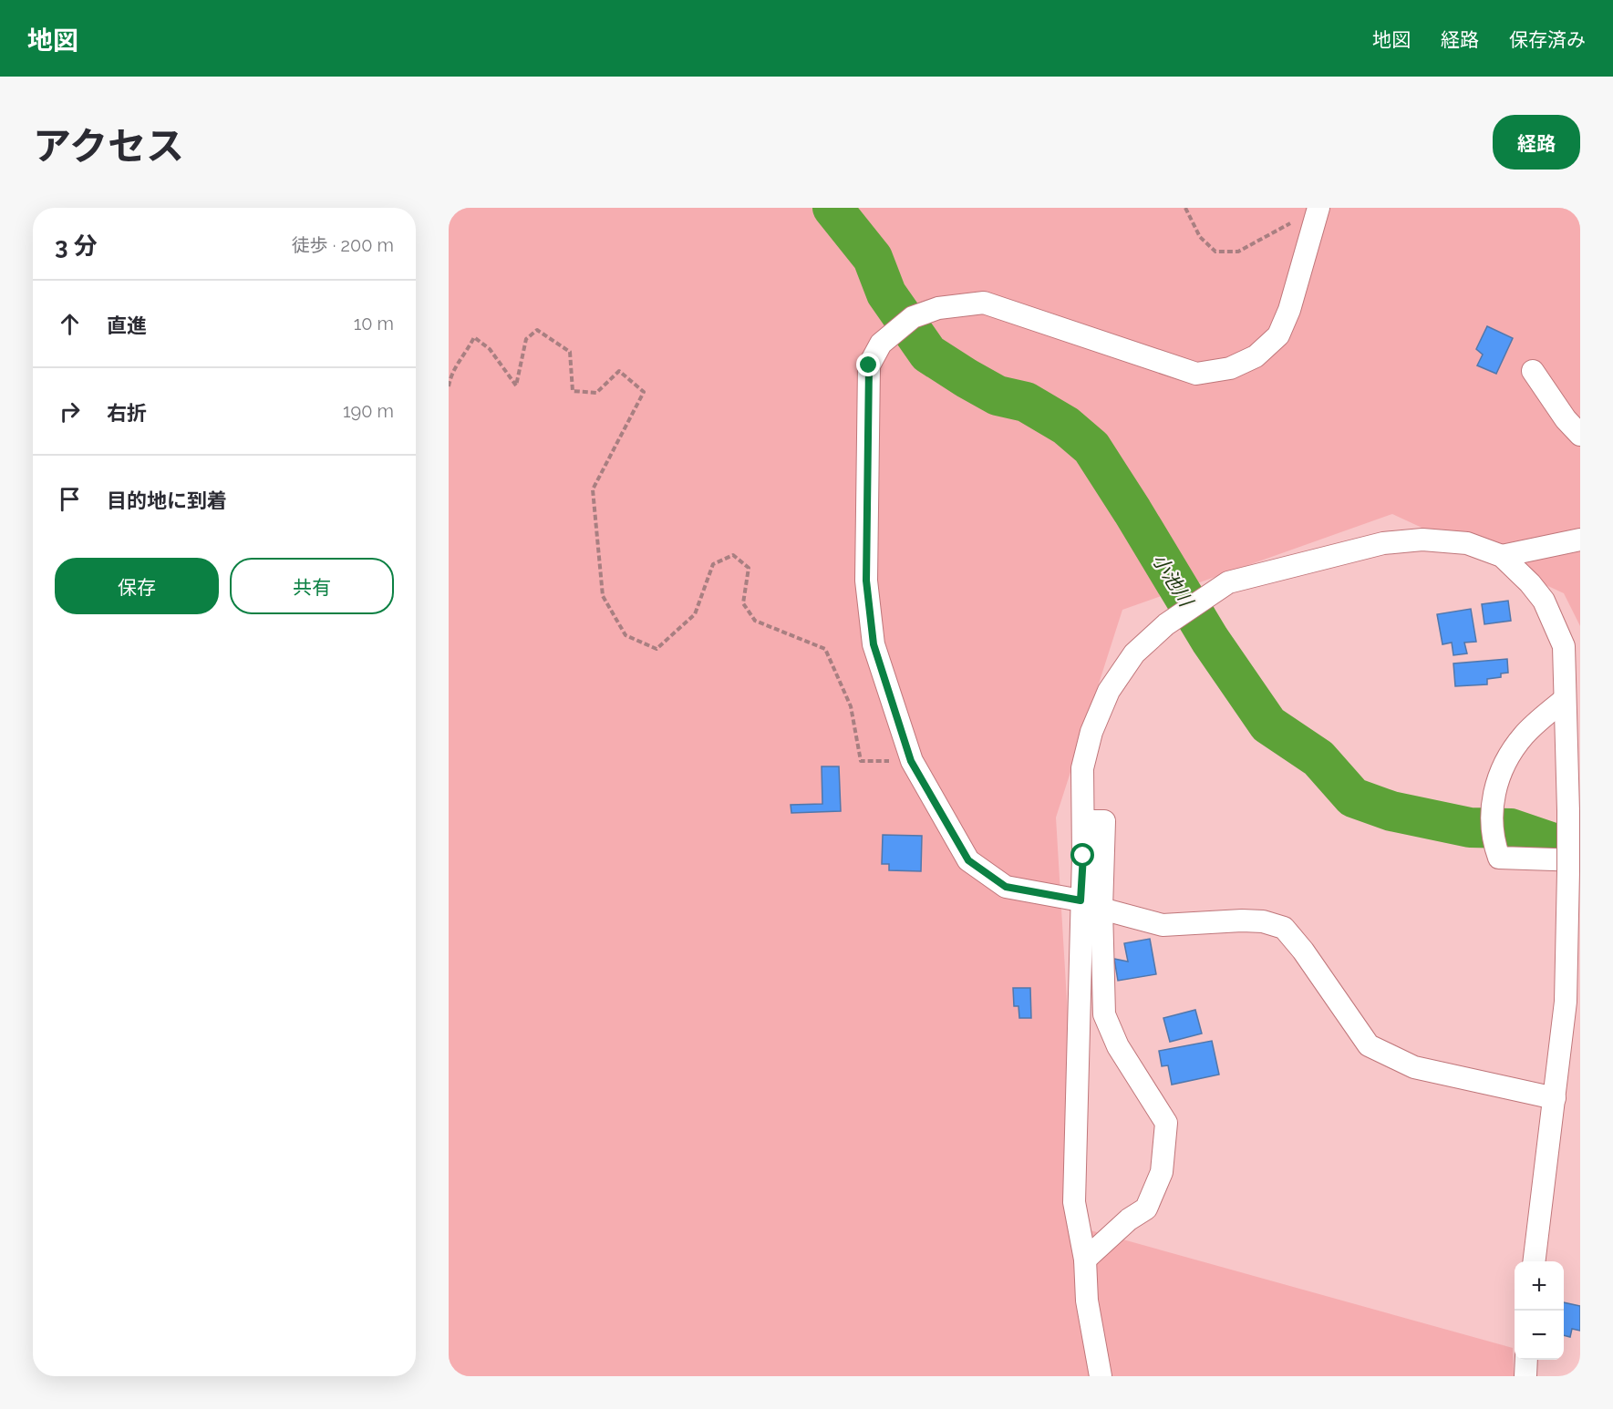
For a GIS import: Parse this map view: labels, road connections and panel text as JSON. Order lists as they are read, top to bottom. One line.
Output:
{"water":["小池川"],"page":{"header":"地図","nav":["地図","経路","保存済み"],"title":"アクセス","buttons":["経路",["保存","共有"]],"heading":["3 分","徒歩 · 200 m"],"list":[["直進","10 m"],["右折","190 m"],"目的地に到着"],"map_buttons":["+","−"]}}
